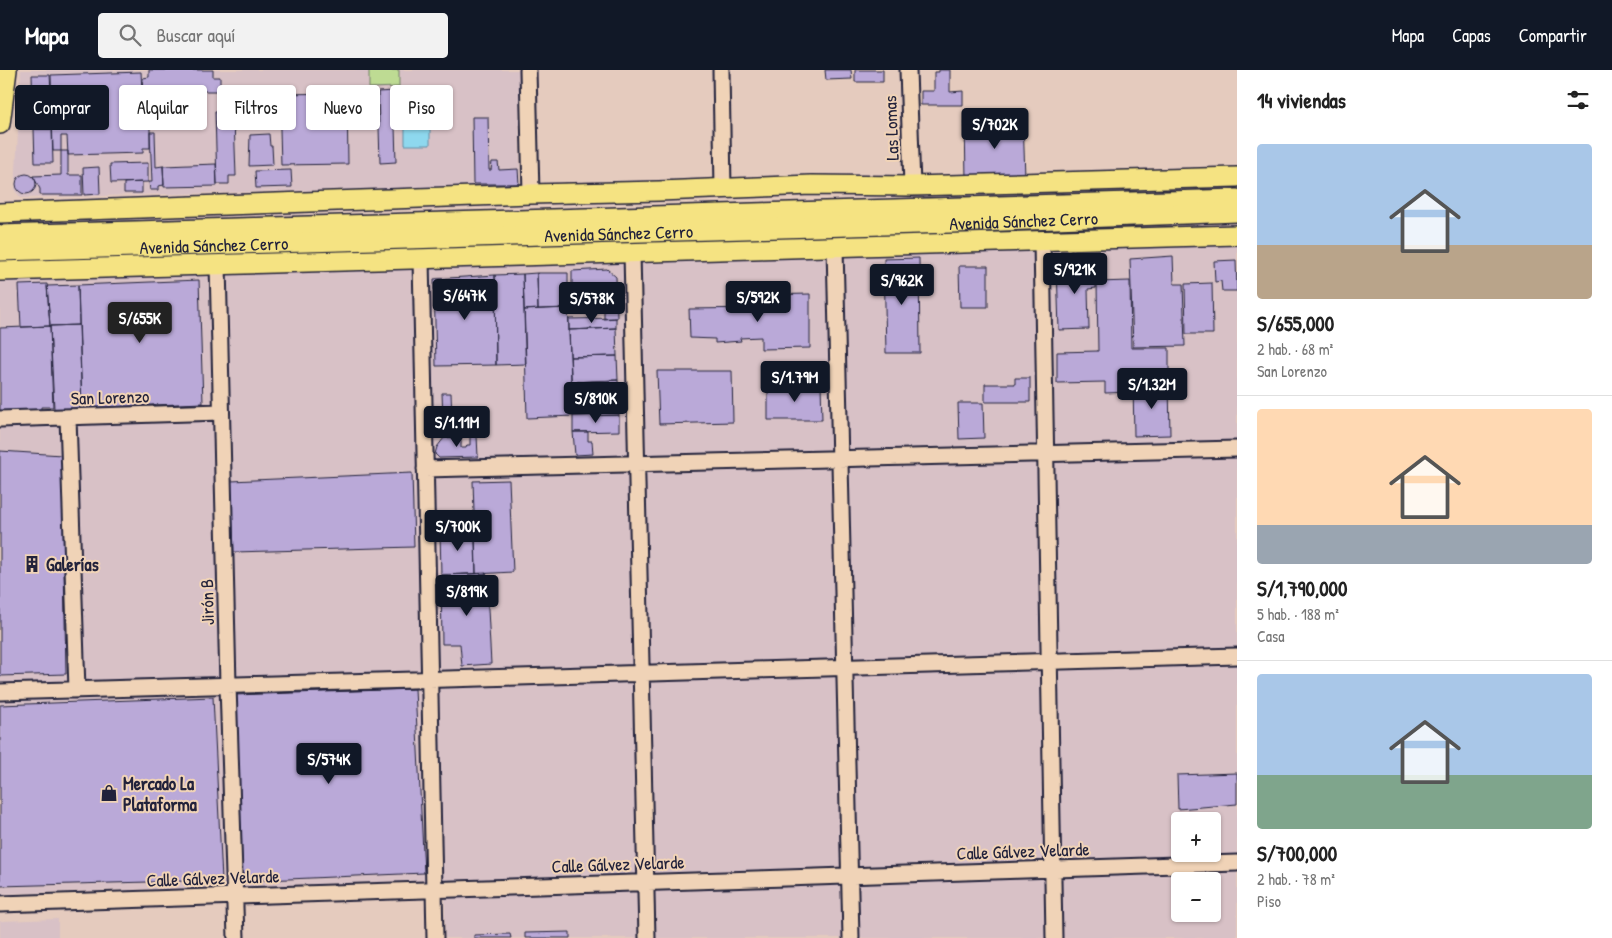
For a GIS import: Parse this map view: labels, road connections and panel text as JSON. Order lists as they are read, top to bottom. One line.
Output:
{"streets":{"main road":["Avenida Sánchez Cerro"],"street":["Las Lomas","San Lorenzo","Jirón B","Calle Gálvez Velarde"]},"crossings":[["Avenida Sánchez Cerro","Jirón B"],["San Lorenzo","Jirón B"],["Jirón B","Calle Gálvez Velarde"]],"places":{"building":["Galerías"],"shop":["Mercado La Plataforma"]},"page":{"header":"Mapa","search":"Buscar aquí","nav":["Mapa","Capas","Compartir"],"heading":"14 viviendas","chip":["Comprar","Alquilar","Filtros","Nuevo","Piso"],"price":["S/702K","S/921K","S/962K","S/647K","S/592K","S/578K","S/655K","S/1.79M","S/1.32M","S/810K","S/1.11M","S/700K","S/819K","S/574K"],"list":[{"name":"S/655,000","note":"2 hab. · 68 m² · San Lorenzo"},{"name":"S/1,790,000","note":"5 hab. · 188 m² · Casa"},{"name":"S/700,000","note":"2 hab. · 78 m² · Piso"}],"map_buttons":["+","−"]}}
